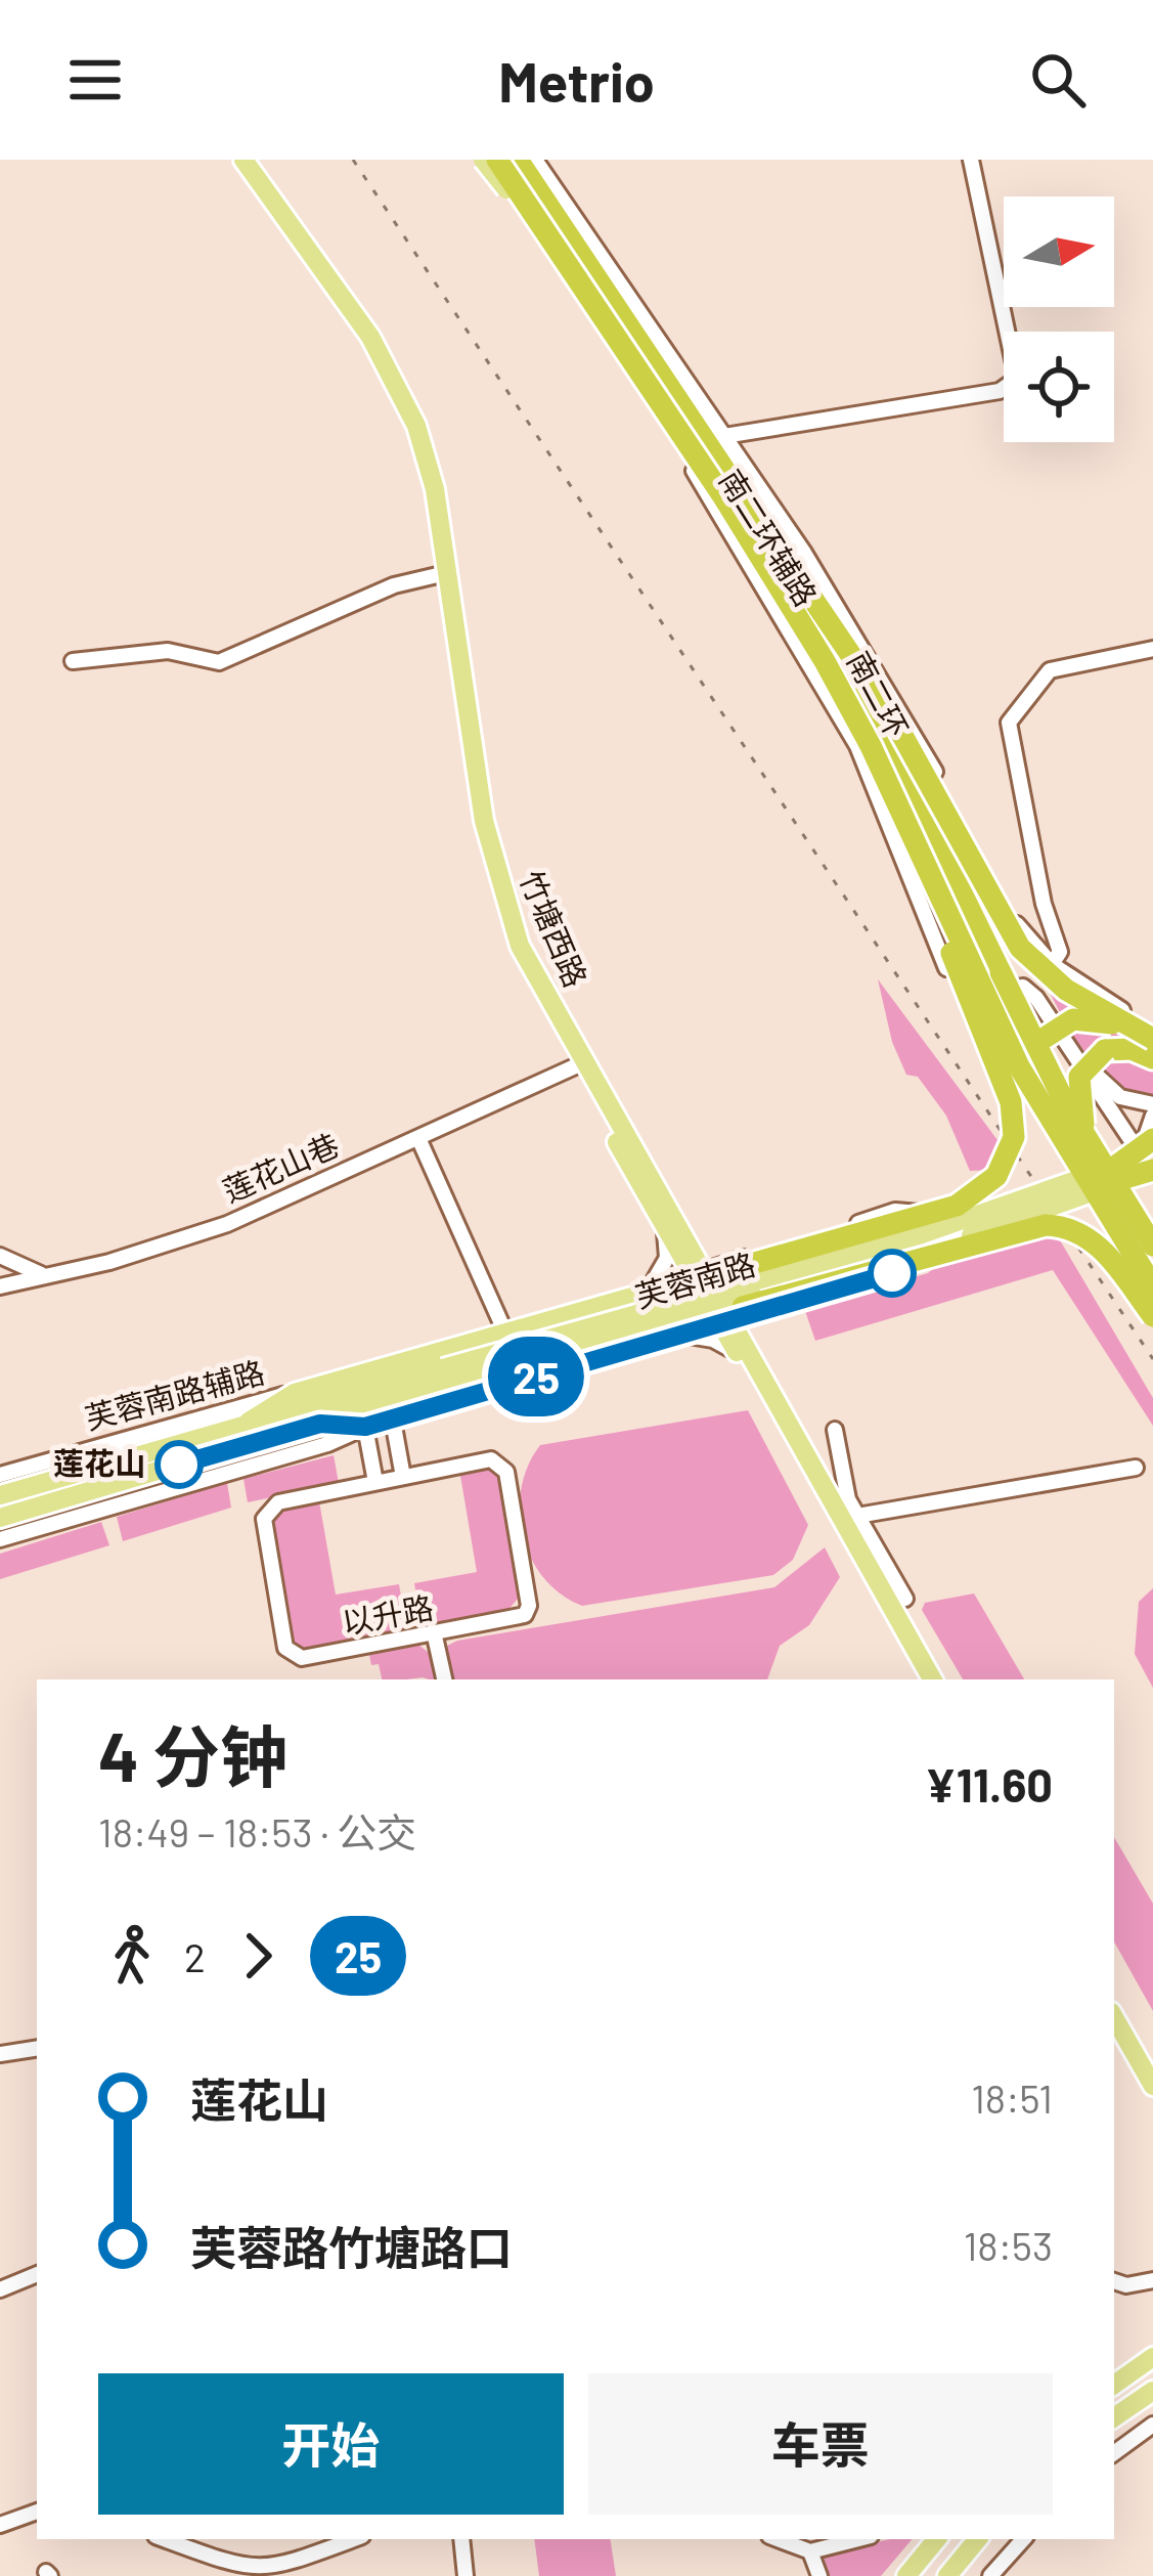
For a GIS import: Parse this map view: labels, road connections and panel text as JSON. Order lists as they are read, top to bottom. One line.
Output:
{"streets":{"highway":["南二环"],"main road":["竹塘西路","芙蓉南路"],"street":["南二环辅路","莲花山巷","芙蓉南路辅路","以升路"]},"crossings":[["竹塘西路","莲花山巷"]],"places":["莲花山"],"lines":["bus line 25"],"north":"right","page":{"header":"Metrio","on_map":"25","heading":["4 分钟","18:49 – 18:53 · 公交","¥11.60"],"legs":["2","25"],"list":[{"name":"莲花山","value":"18:51"},{"name":"芙蓉路竹塘路口","value":"18:53"}],"buttons":["开始","车票"]}}
